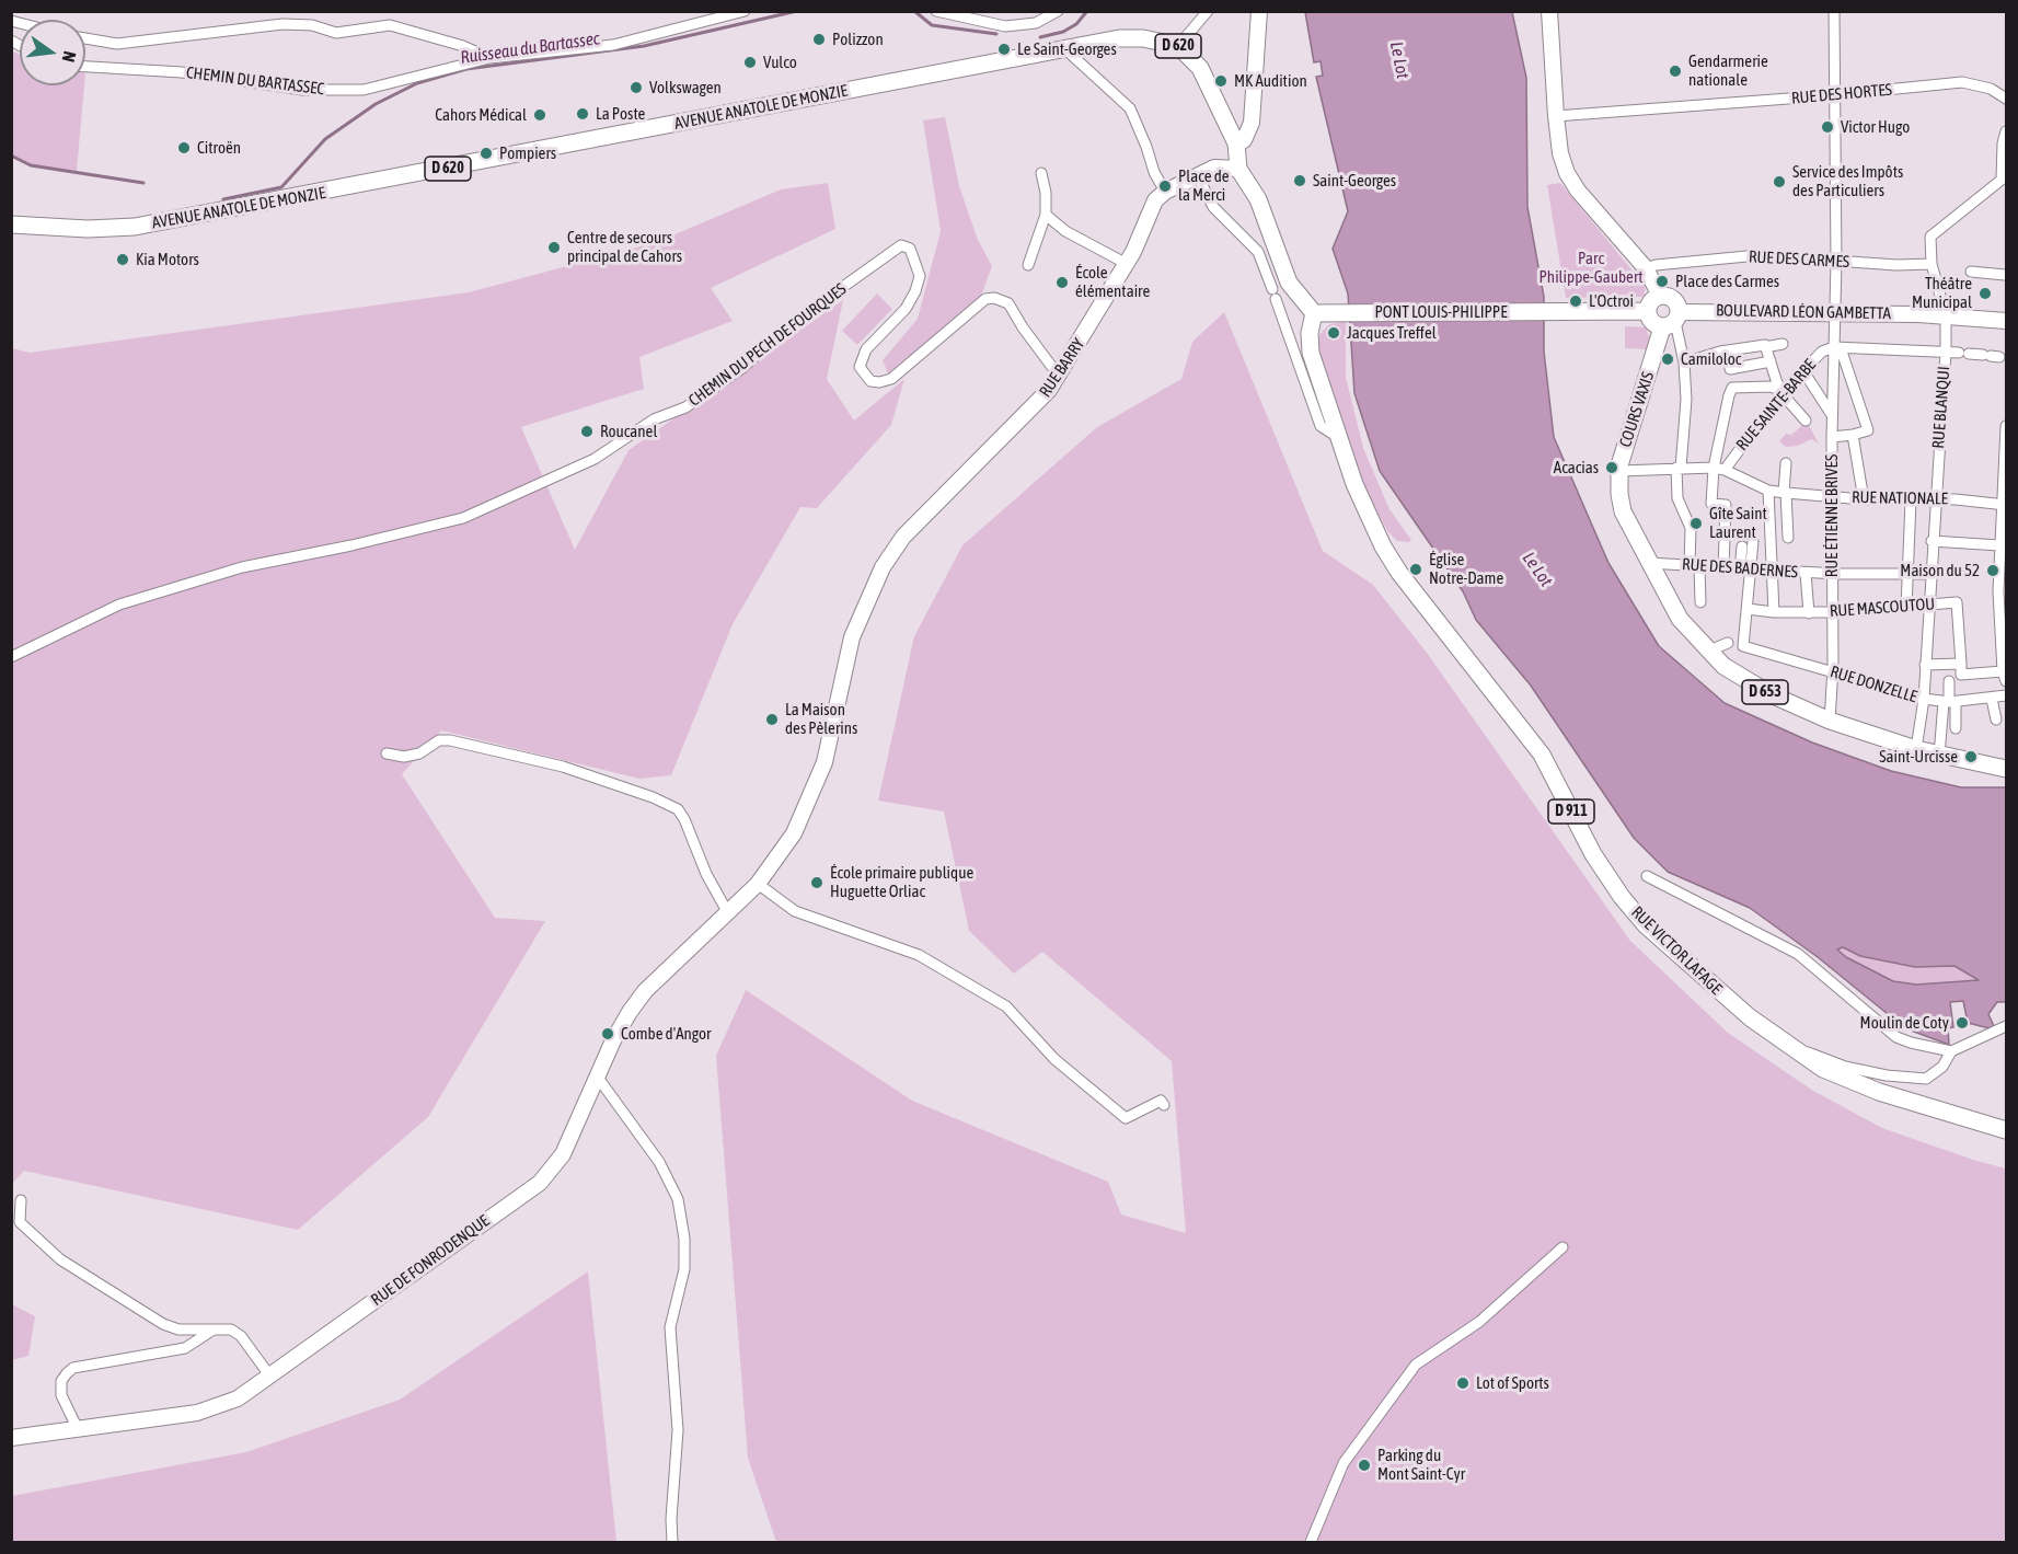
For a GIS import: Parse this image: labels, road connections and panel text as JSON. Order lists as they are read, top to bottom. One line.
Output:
{"streets":{"main road":["D 620","AVENUE ANATOLE DE MONZIE","PONT LOUIS-PHILIPPE","COURS VAXIS","D 653","D 911","RUE VICTOR LAFAGE"],"street":["CHEMIN DU BARTASSEC","RUE DES HORTES","RUE DES CARMES","BOULEVARD LÉON GAMBETTA","CHEMIN DU PECH DE FOURQUES","RUE BARRY","RUE SAINTE-BARBE","RUE BLANQUI","RUE NATIONALE","RUE ÉTIENNE BRIVES","RUE DES BADERNES","RUE MASCOUTOU","RUE DONZELLE","RUE DE FONRODENQUE"]},"crossings":[["D 620","AVENUE ANATOLE DE MONZIE"],["D 620","PONT LOUIS-PHILIPPE"],["D 620","D 911"],["RUE DES HORTES","RUE ÉTIENNE BRIVES"],["RUE DES CARMES","RUE BLANQUI"],["RUE DES CARMES","RUE ÉTIENNE BRIVES"],["PONT LOUIS-PHILIPPE","D 911"],["BOULEVARD LÉON GAMBETTA","RUE BLANQUI"],["BOULEVARD LÉON GAMBETTA","COURS VAXIS"],["BOULEVARD LÉON GAMBETTA","RUE ÉTIENNE BRIVES"],["CHEMIN DU PECH DE FOURQUES","RUE BARRY"],["RUE BARRY","RUE DE FONRODENQUE"],["RUE SAINTE-BARBE","RUE NATIONALE"],["RUE SAINTE-BARBE","RUE ÉTIENNE BRIVES"],["RUE BLANQUI","RUE NATIONALE"],["RUE BLANQUI","RUE DES BADERNES"],["RUE BLANQUI","RUE MASCOUTOU"],["RUE BLANQUI","RUE DONZELLE"],["RUE BLANQUI","D 653"],["COURS VAXIS","RUE NATIONALE"],["COURS VAXIS","RUE DES BADERNES"],["COURS VAXIS","D 653"],["RUE NATIONALE","RUE ÉTIENNE BRIVES"],["RUE ÉTIENNE BRIVES","RUE DES BADERNES"],["RUE ÉTIENNE BRIVES","RUE MASCOUTOU"],["RUE ÉTIENNE BRIVES","RUE DONZELLE"],["RUE ÉTIENNE BRIVES","D 653"],["RUE DES BADERNES","D 653"],["RUE MASCOUTOU","RUE DONZELLE"],["D 911","RUE VICTOR LAFAGE"]],"water":["Ruisseau du Bartassec","Le Lot"],"parks":["Parc Philippe-Gaubert"],"places":["Polizzon","Le Saint-Georges","Vulco","Gendarmerie nationale","MK Audition","Volkswagen","La Poste","Cahors Médical","Victor Hugo","Citroën","Pompiers","Saint-Georges","Service des Impôts des Particuliers","Place de la Merci","Centre de secours principal de Cahors","Kia Motors","Place des Carmes","École élémentaire","Théâtre Municipal","L'Octroi","Jacques Treffel","Camiloloc","Roucanel","Acacias","Gîte Saint Laurent","Église Notre-Dame","Maison du 52","La Maison des Pèlerins","Saint-Urcisse","École primaire publique Huguette Orliac","Moulin de Coty","Combe d'Angor","Lot of Sports","Parking du Mont Saint-Cyr"],"north":"right"}
